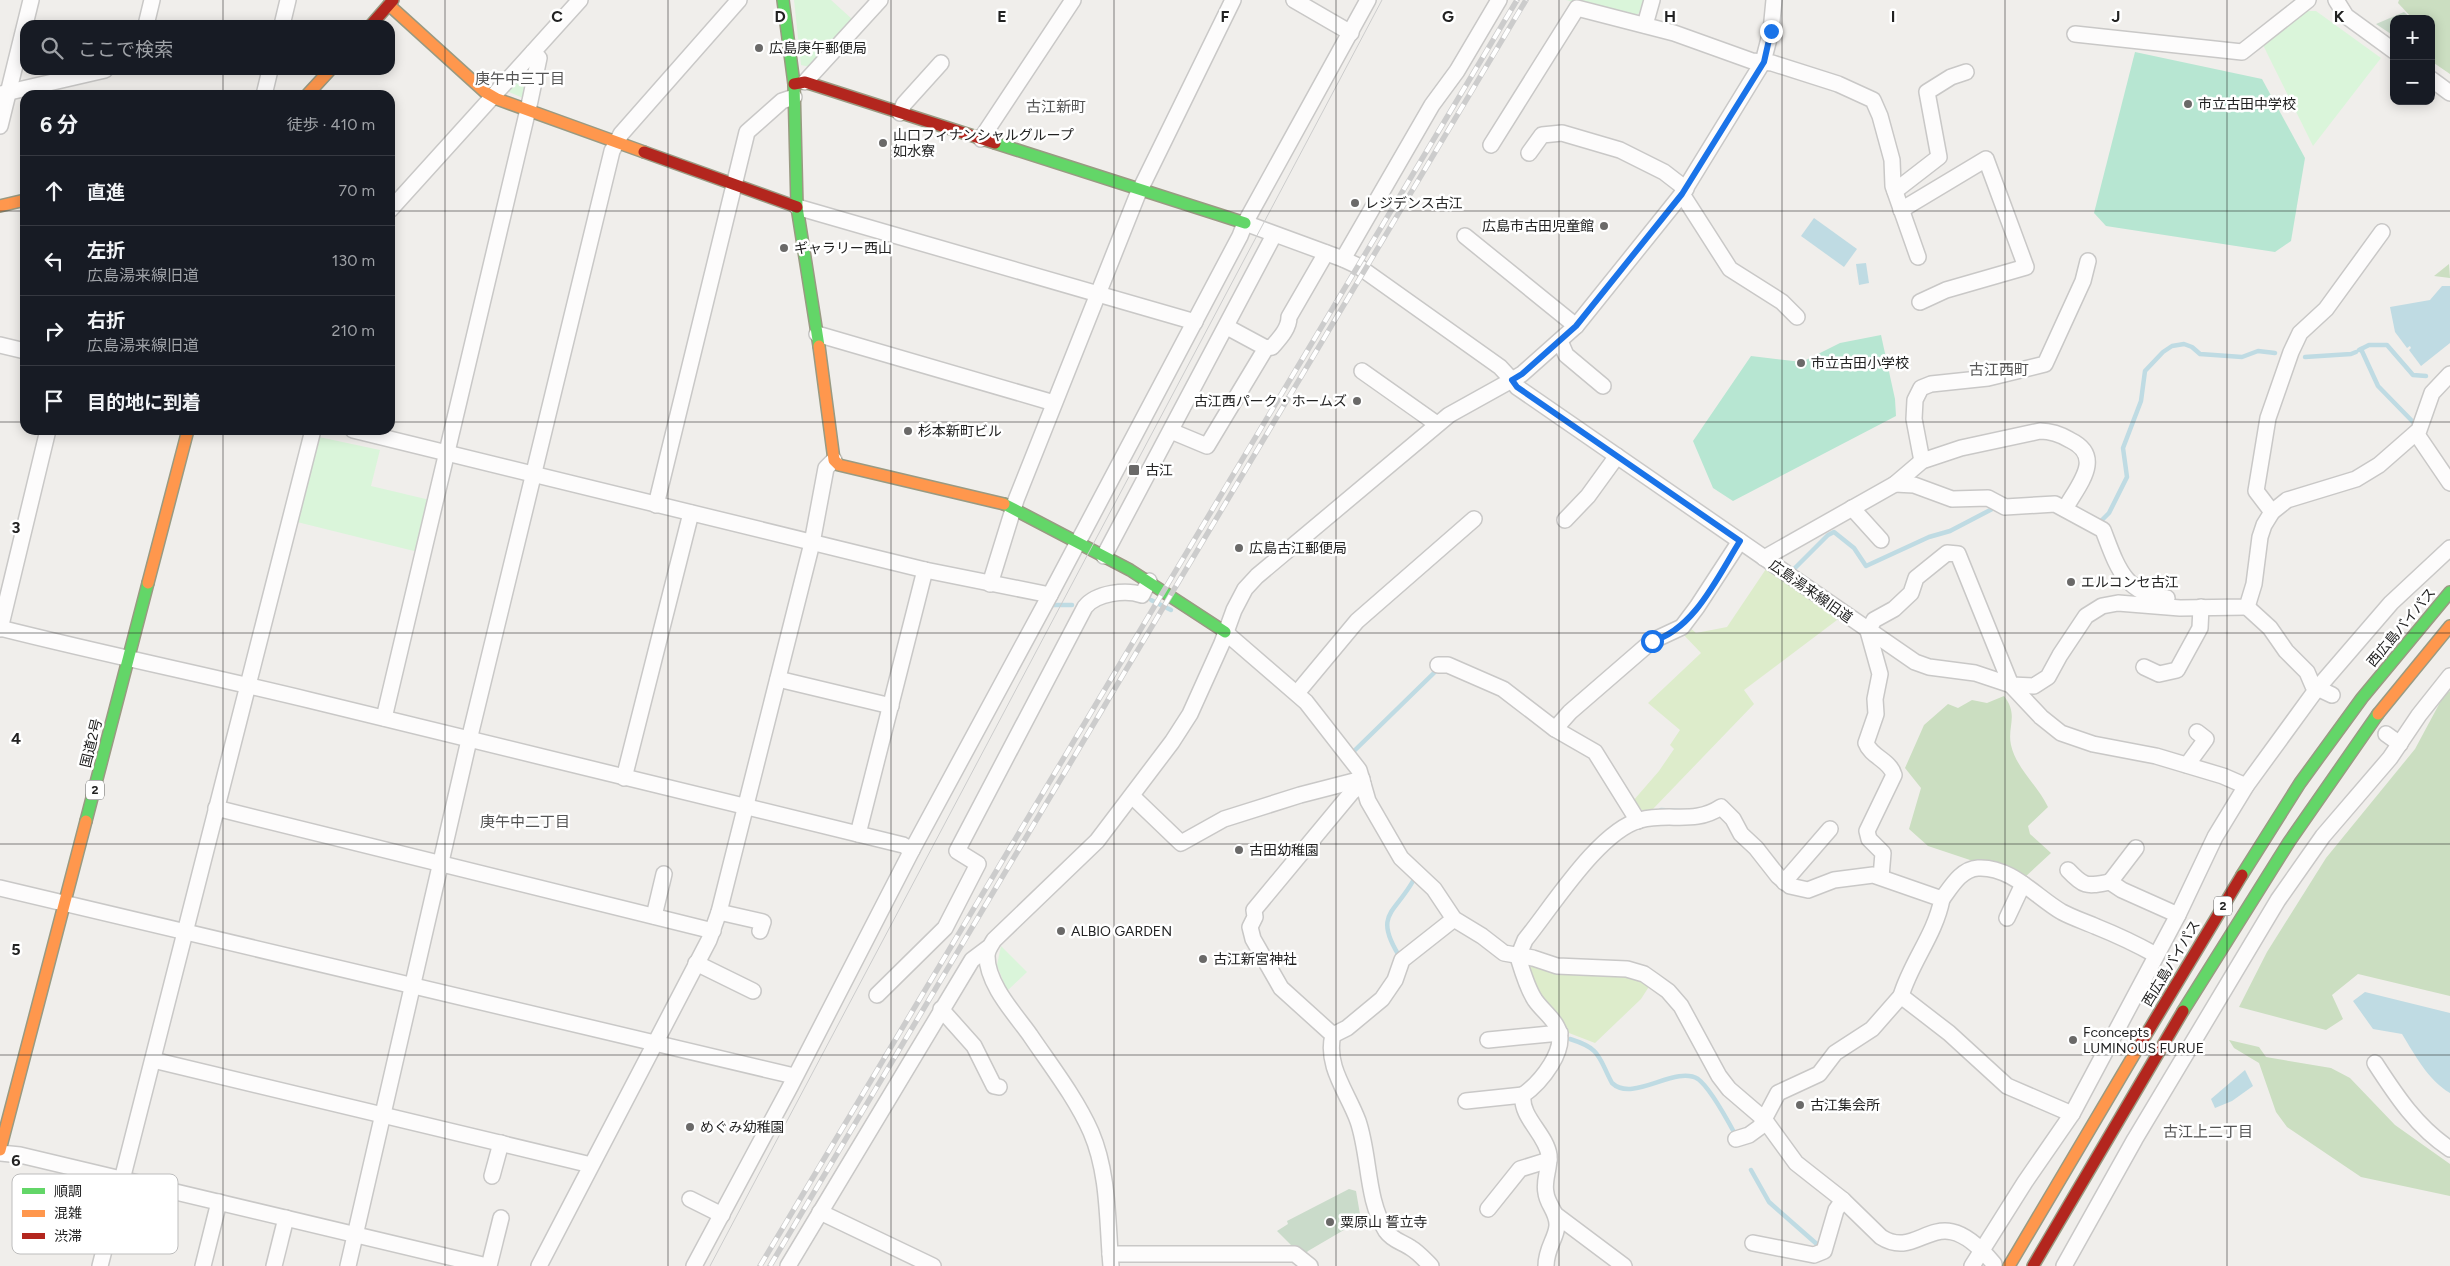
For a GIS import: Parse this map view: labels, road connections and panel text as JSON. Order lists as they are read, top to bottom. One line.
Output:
{"streets":{"main road":["西広島バイパス","国道2号","2"],"street":["広島湯来線旧道"]},"districts":["庚午中三丁目","古江新町","古江西町","庚午中二丁目","古江上二丁目"],"places":{"other":["広島庚午郵便局","市立古田中学校","山口フィナンシャルグループ 如水寮","レジデンス古江","広島市古田児童館","ギャラリー西山","市立古田小学校","古江西パーク・ホームズ","杉本新町ビル","広島古江郵便局","エルコンセ古江","古田幼稚園","ALBIO GARDEN","古江新宮神社","Fconcepts LUMINOUS FURUE","古江集会所","めぐみ幼稚園","粟原山 誓立寺"],"transit":["古江"]},"legend":["順調","混雑","渋滞"],"page":{"map_buttons":["+","−"],"search":"ここで検索","heading":["6 分","徒歩 · 410 m"],"list":[["直進","70 m"],["左折","広島湯来線旧道","130 m"],["右折","広島湯来線旧道","210 m"],"目的地に到着"]},"grid":{"columns":["C","D","E","F","G","H","I","J","K"],"rows":["3","4","5","6"]}}
